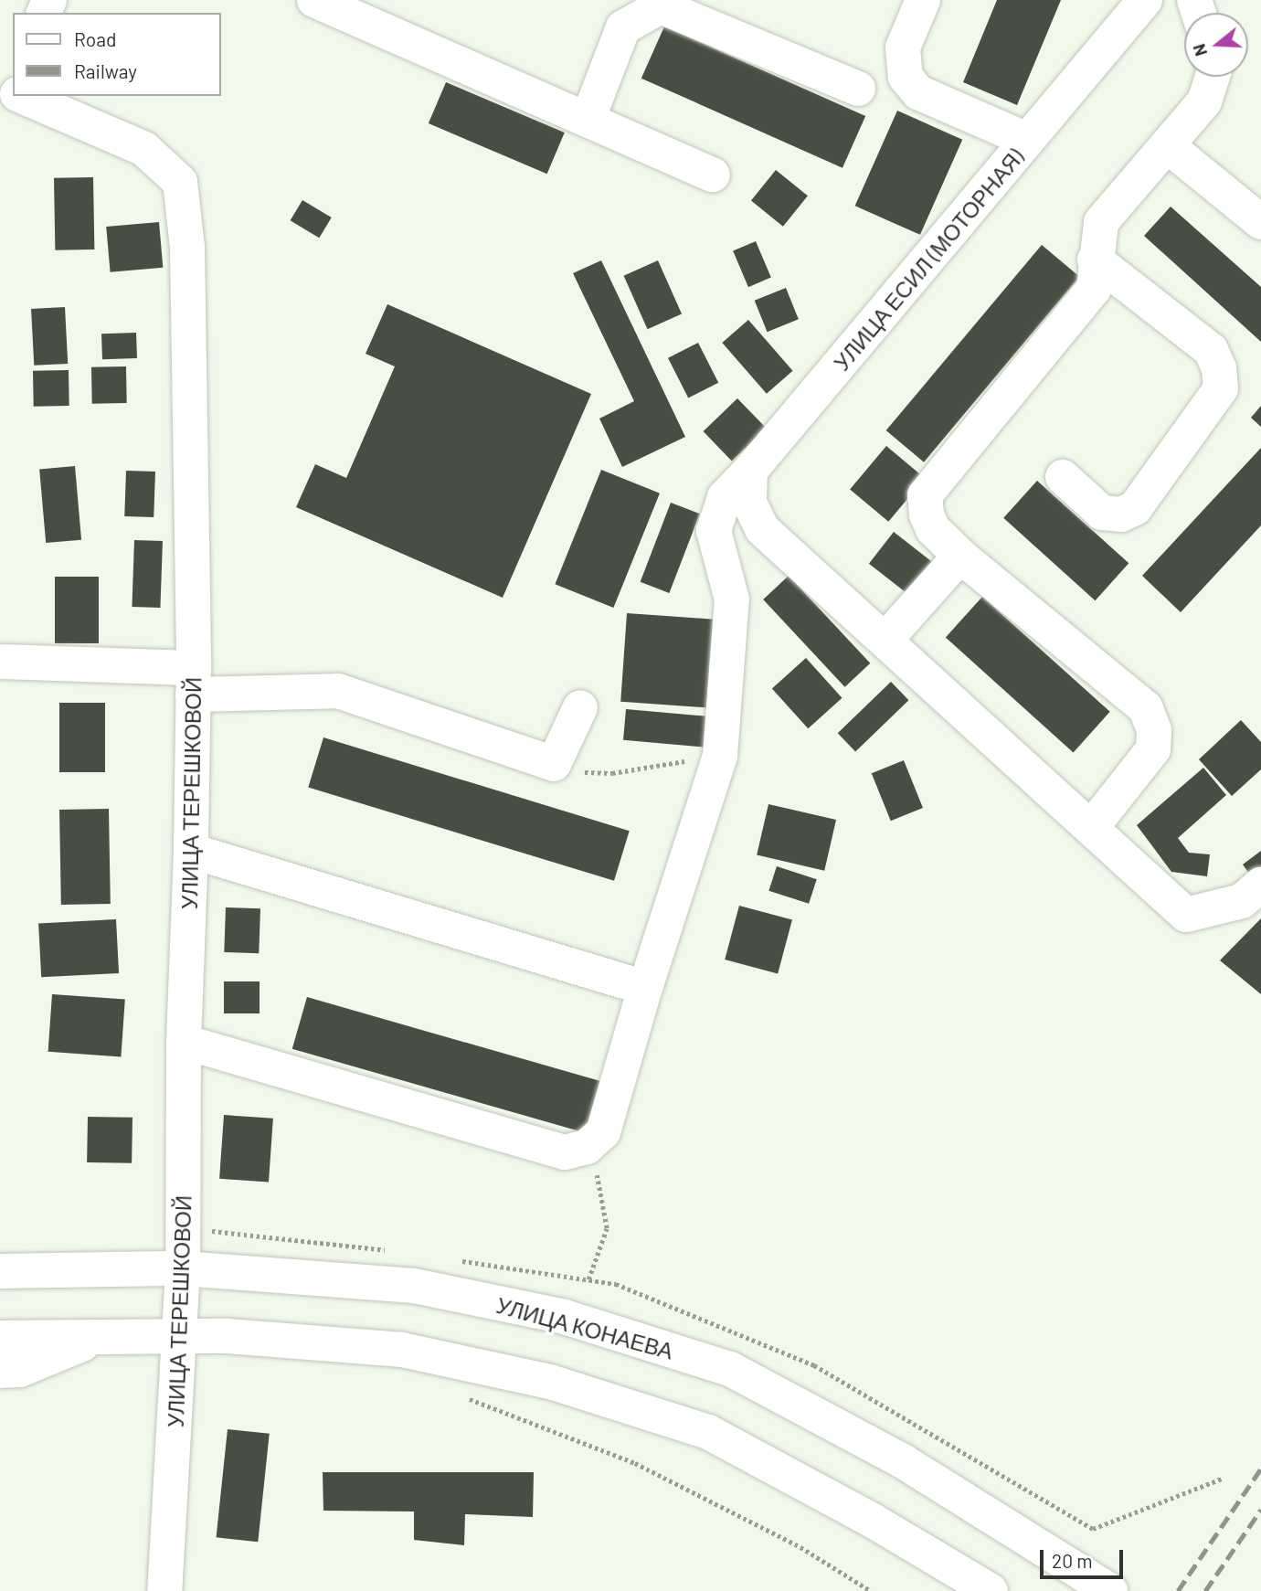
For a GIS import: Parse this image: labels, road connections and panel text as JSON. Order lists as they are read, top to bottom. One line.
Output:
{"streets":{"street":["УЛИЦА ЕСИЛ (МОТОРНАЯ)","УЛИЦА ТЕРЕШКОВОЙ","УЛИЦА КОНАЕВА"]},"crossings":[["УЛИЦА ТЕРЕШКОВОЙ","УЛИЦА КОНАЕВА"]],"legend":["Road","Railway"],"scale_bar":"20 m","north":"left"}
